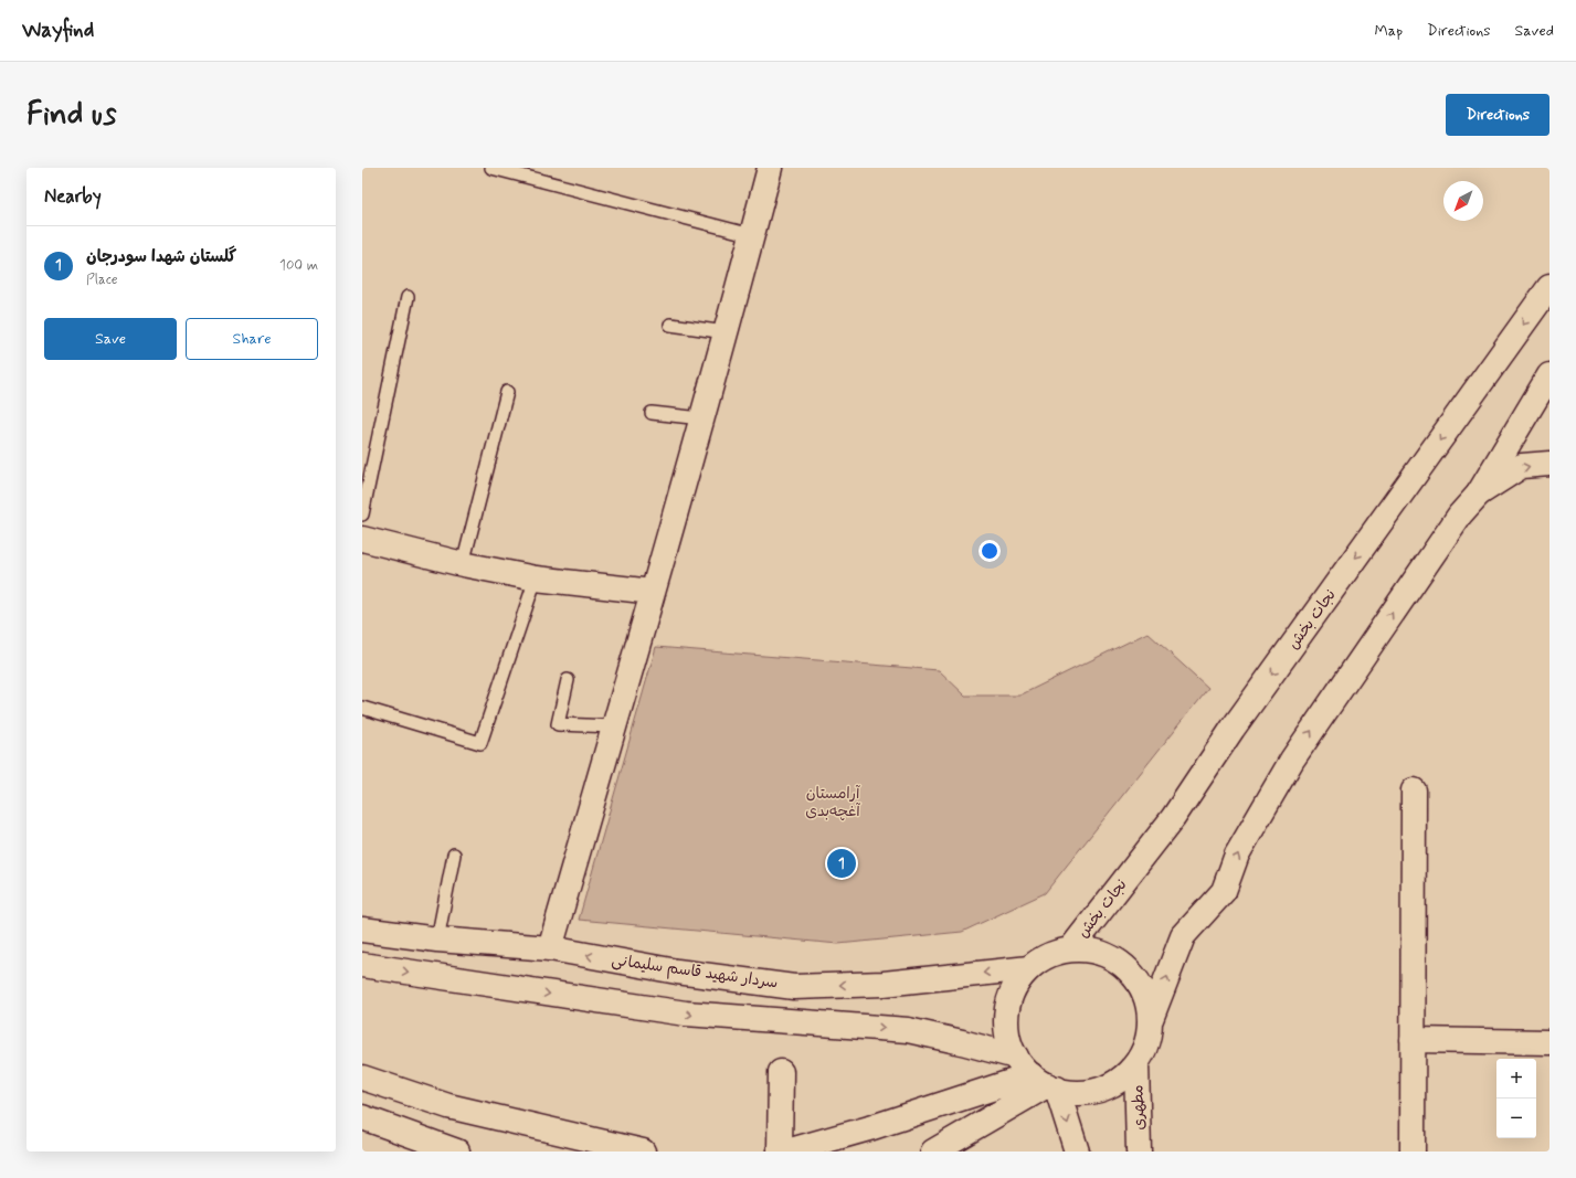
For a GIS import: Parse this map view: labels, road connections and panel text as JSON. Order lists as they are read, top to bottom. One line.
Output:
{"streets":{"street":["نجات بخش","سردار شهید قاسم سلیمانی","مطهری"]},"crossings":[["نجات بخش","سردار شهید قاسم سلیمانی"],["نجات بخش","مطهری"],["سردار شهید قاسم سلیمانی","مطهری"]],"parks":["آرامستان آغچه‌بدی"],"north":"bottom left","page":{"header":"Wayfind","nav":["Map","Directions","Saved"],"buttons":["Directions",["Save","Share"]],"title":"Find us","heading":"Nearby","list":[{"mark":"1","name":"گلستان شهدا سودرجان","note":"Place","value":"100 m"}],"pins":"1","map_buttons":["+","−"]}}
